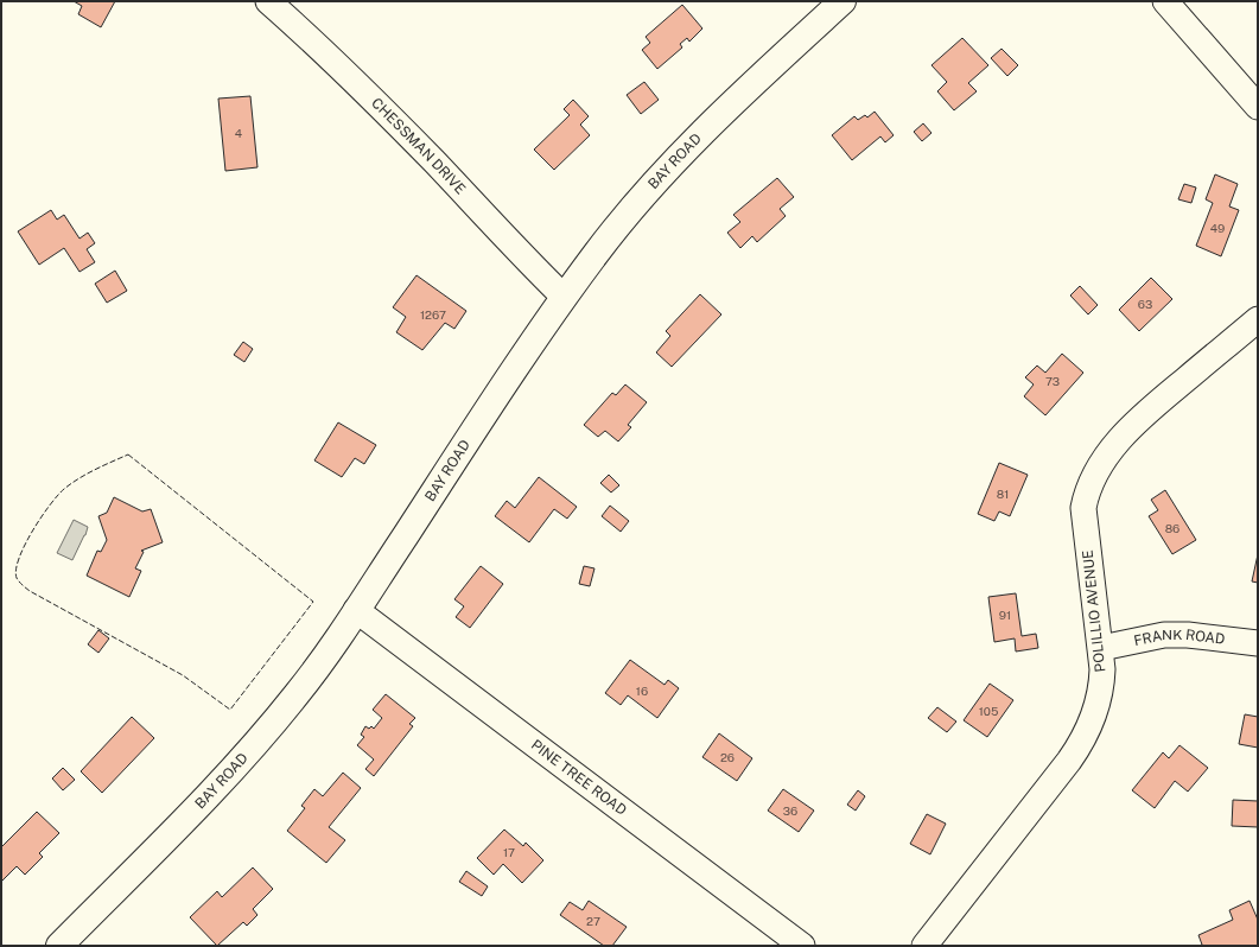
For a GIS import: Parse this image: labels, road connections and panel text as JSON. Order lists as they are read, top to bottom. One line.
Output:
{"streets":{"main road":["BAY ROAD"],"street":["CHESSMAN DRIVE","POLILLIO AVENUE","FRANK ROAD","PINE TREE ROAD"]},"crossings":[["CHESSMAN DRIVE","BAY ROAD"],["BAY ROAD","PINE TREE ROAD"],["POLILLIO AVENUE","FRANK ROAD"]],"house_numbers":["4","49","63","1267","73","81","86","91","16","105","26","36","17","27"]}
